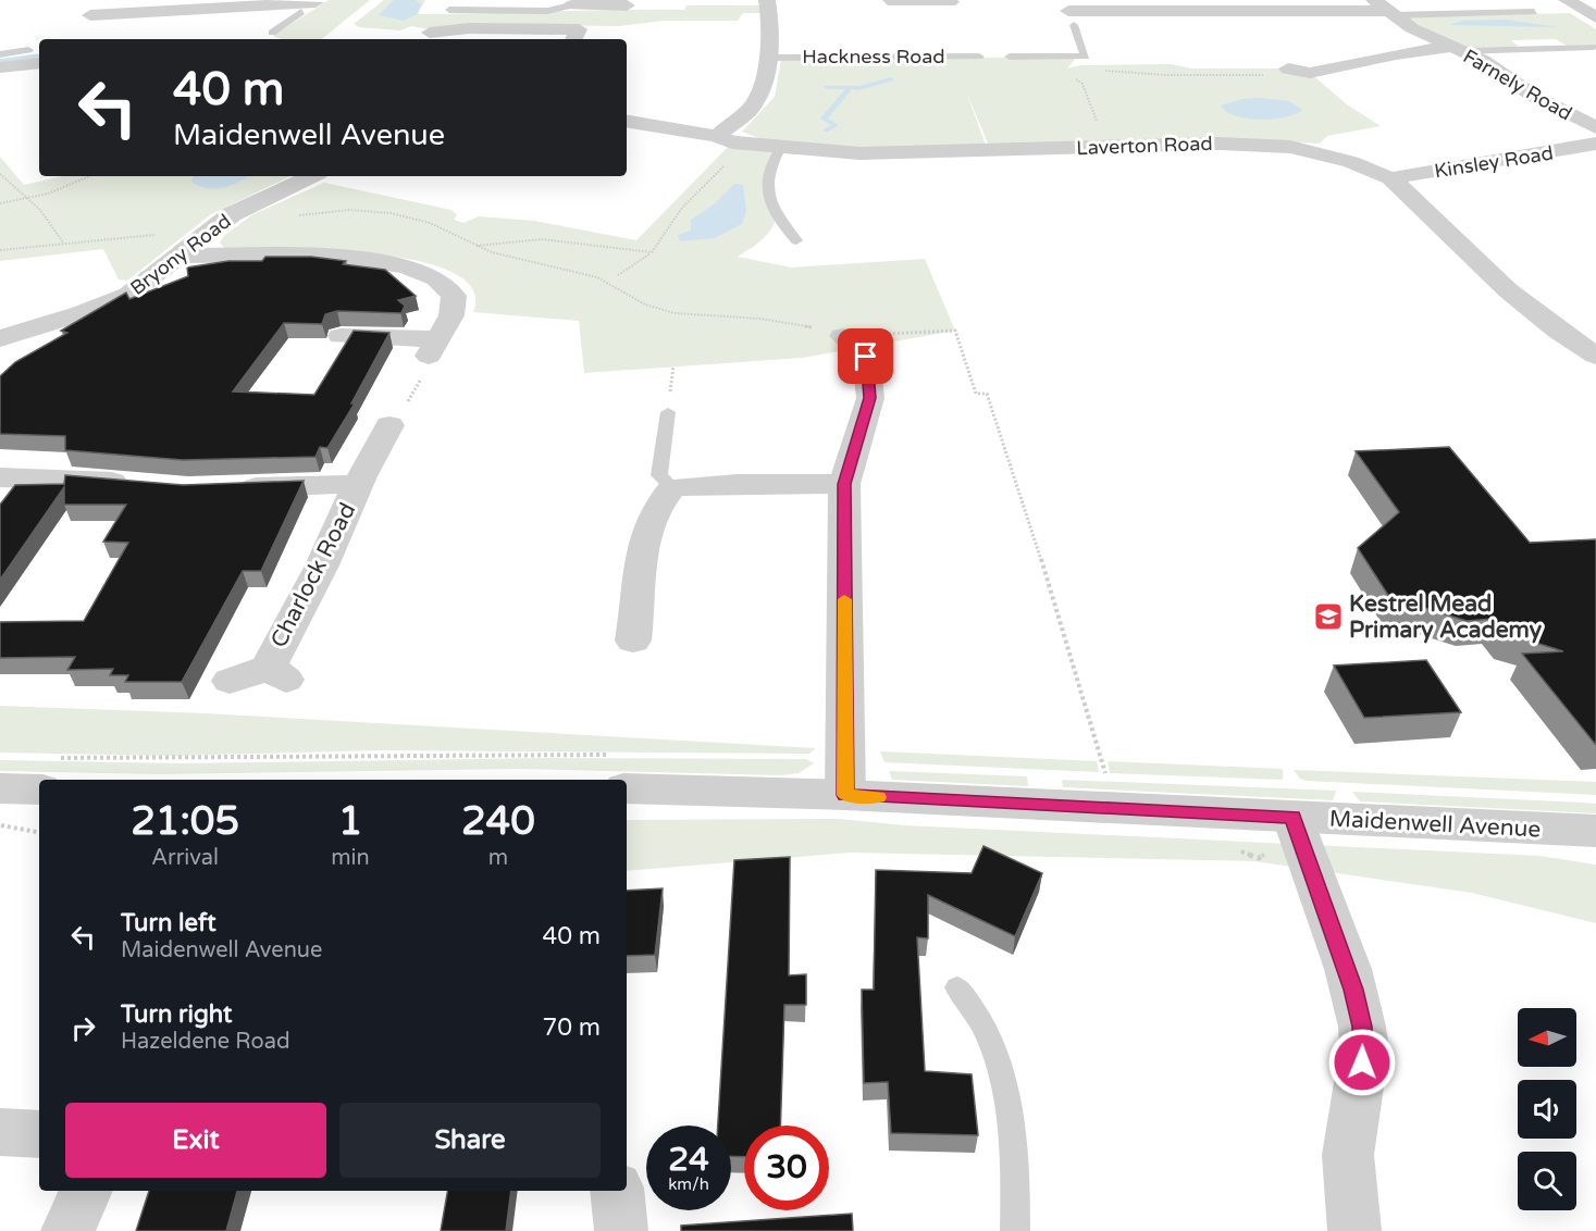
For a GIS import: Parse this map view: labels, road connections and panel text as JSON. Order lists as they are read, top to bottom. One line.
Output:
{"streets":{"street":["Hackness Road","Farnely Road","Laverton Road","Kinsley Road","Bryony Road","Charlock Road","Maidenwell Avenue"]},"crossings":[["Hackness Road","Laverton Road"],["Laverton Road","Kinsley Road"]],"places":{"school or university":["Kestrel Mead Primary Academy"]},"north":"left","page":{"turn":["40 m","Maidenwell Avenue"],"eta":["21:05","Arrival","1","min","240","m"],"list":[{"name":"Turn left","note":"Maidenwell Avenue","value":"40 m"},{"name":"Turn right","note":"Hazeldene Road","value":"70 m"}],"buttons":["Exit","Share"],"speed":"24 km/h","limit":"30"}}
